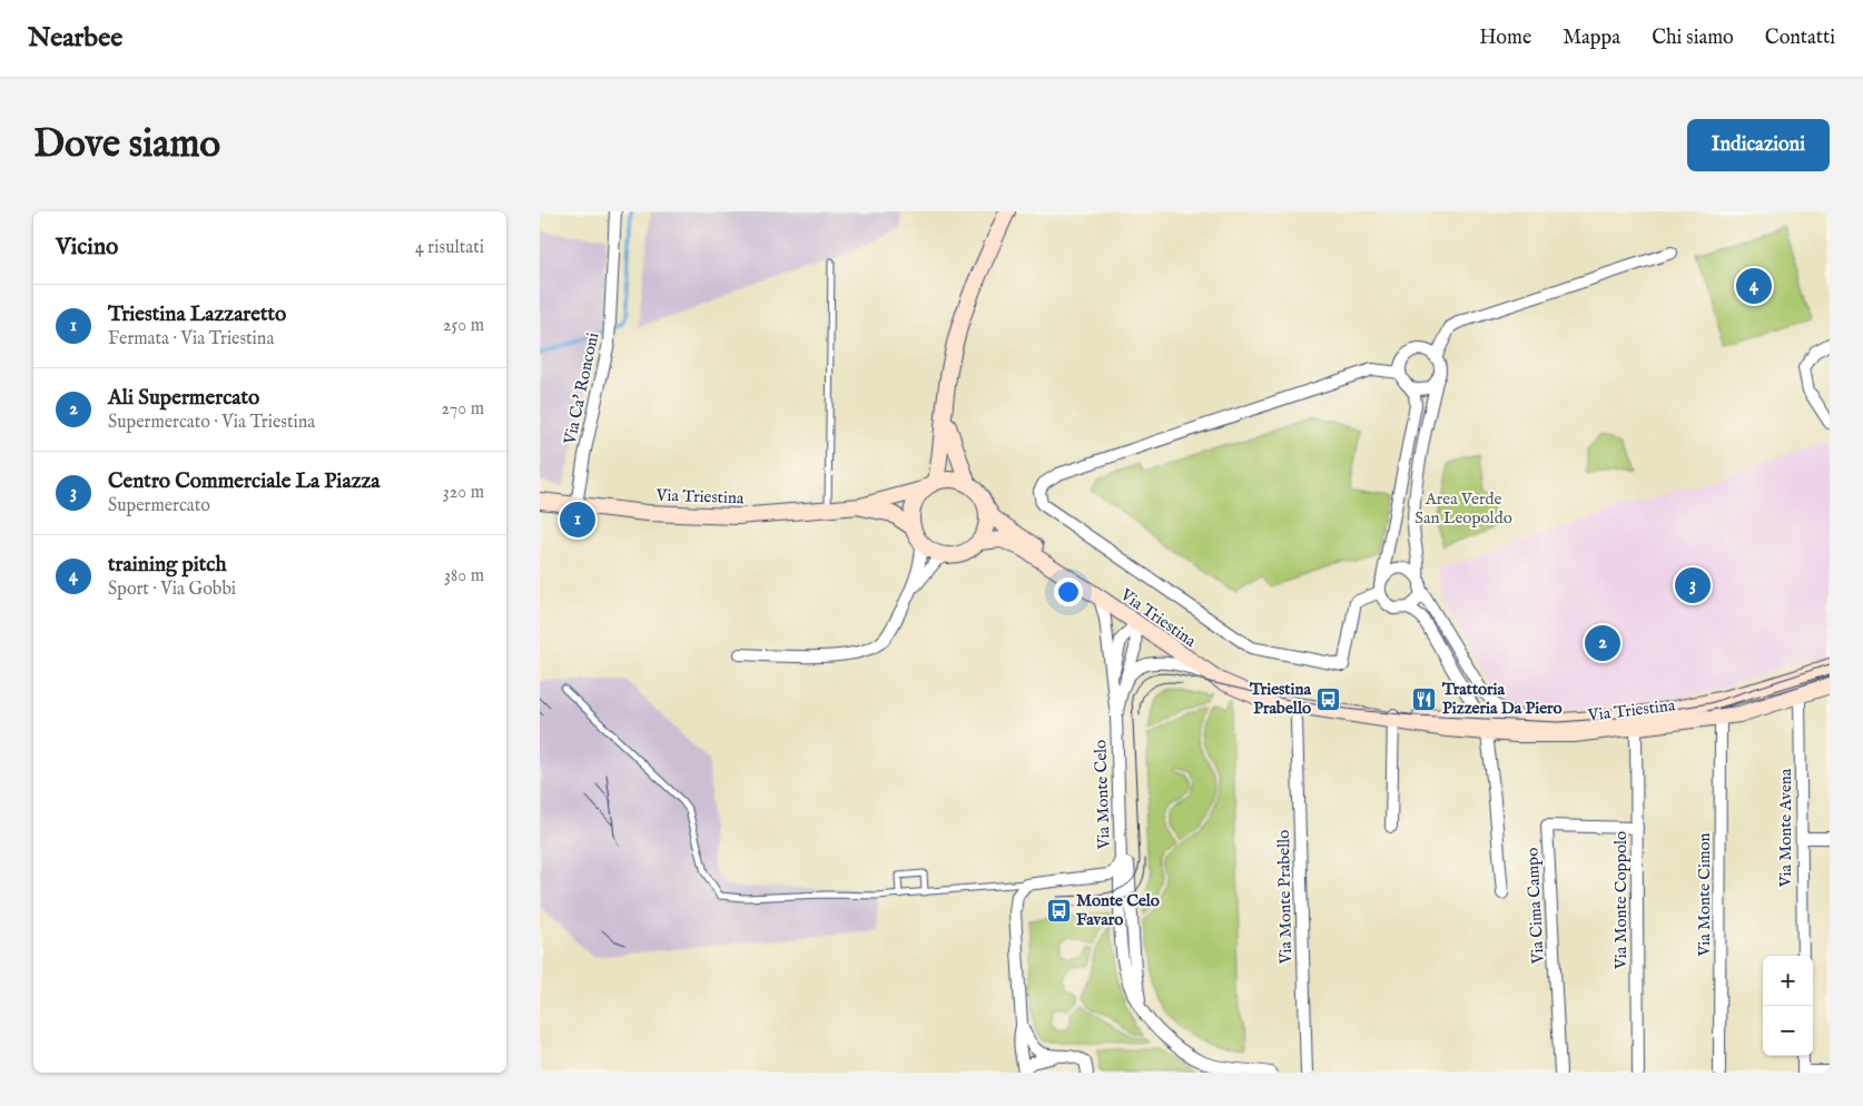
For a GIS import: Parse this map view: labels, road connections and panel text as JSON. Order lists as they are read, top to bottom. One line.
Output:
{"streets":{"street":["Via Ca' Ronconi","Via Triestina","Via Monte Celo","Via Monte Avena","Via Monte Cimon","Via Monte Prabello","Via Monte Coppolo","Via Cima Campo"]},"crossings":[["Via Ca' Ronconi","Via Triestina"],["Via Triestina","Via Monte Celo"],["Via Triestina","Via Monte Avena"],["Via Triestina","Via Monte Cimon"],["Via Triestina","Via Monte Coppolo"],["Via Monte Coppolo","Via Cima Campo"]],"parks":["Area Verde San Leopoldo"],"places":{"bus stop":["Triestina Prabello","Monte Celo Favaro"],"restaurant":["Trattoria Pizzeria Da Piero"]},"page":{"header":"Nearbee","nav":["Home","Mappa","Chi siamo","Contatti"],"buttons":"Indicazioni","title":"Dove siamo","heading":["Vicino","4 risultati"],"pins":["4","1","3","2"],"list":[{"mark":"1","name":"Triestina Lazzaretto","note":"Fermata · Via Triestina","value":"250 m"},{"mark":"2","name":"Ali Supermercato","note":"Supermercato · Via Triestina","value":"270 m"},{"mark":"3","name":"Centro Commerciale La Piazza","note":"Supermercato","value":"320 m"},{"mark":"4","name":"training pitch","note":"Sport · Via Gobbi","value":"380 m"}],"map_buttons":["+","−"]}}
